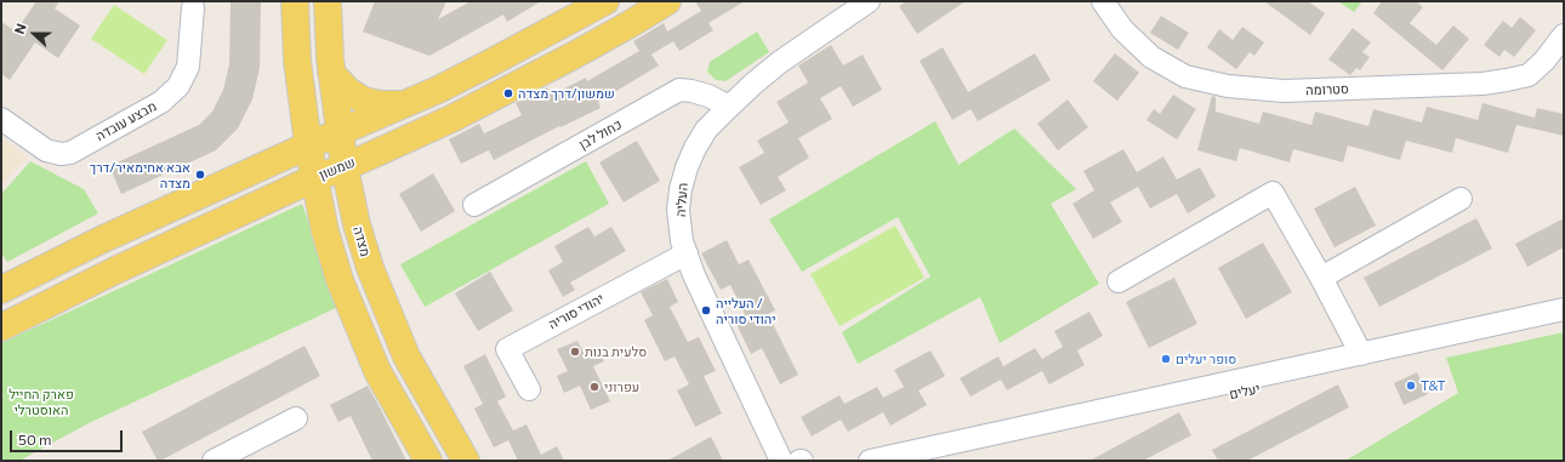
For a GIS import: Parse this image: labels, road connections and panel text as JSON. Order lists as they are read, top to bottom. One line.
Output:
{"streets":{"main road":["שמשון","מצדה"],"street":["סטרומה","מבצע עובדה","כחול לבן","העליה","יהודי סוריה","יעלים"]},"crossings":[["כחול לבן","העליה"],["שמשון","מצדה"],["העליה","יהודי סוריה"]],"parks":["פארק החייל האוסטרלי"],"places":["שמשון/דרך מצדה","אבא אחימאיר/דרך מצדה","העלייה / יהודי סוריה","סלעית בנות","סופר יעלים","T&T","עפרוני"],"scale_bar":"50 m","north":"left"}
